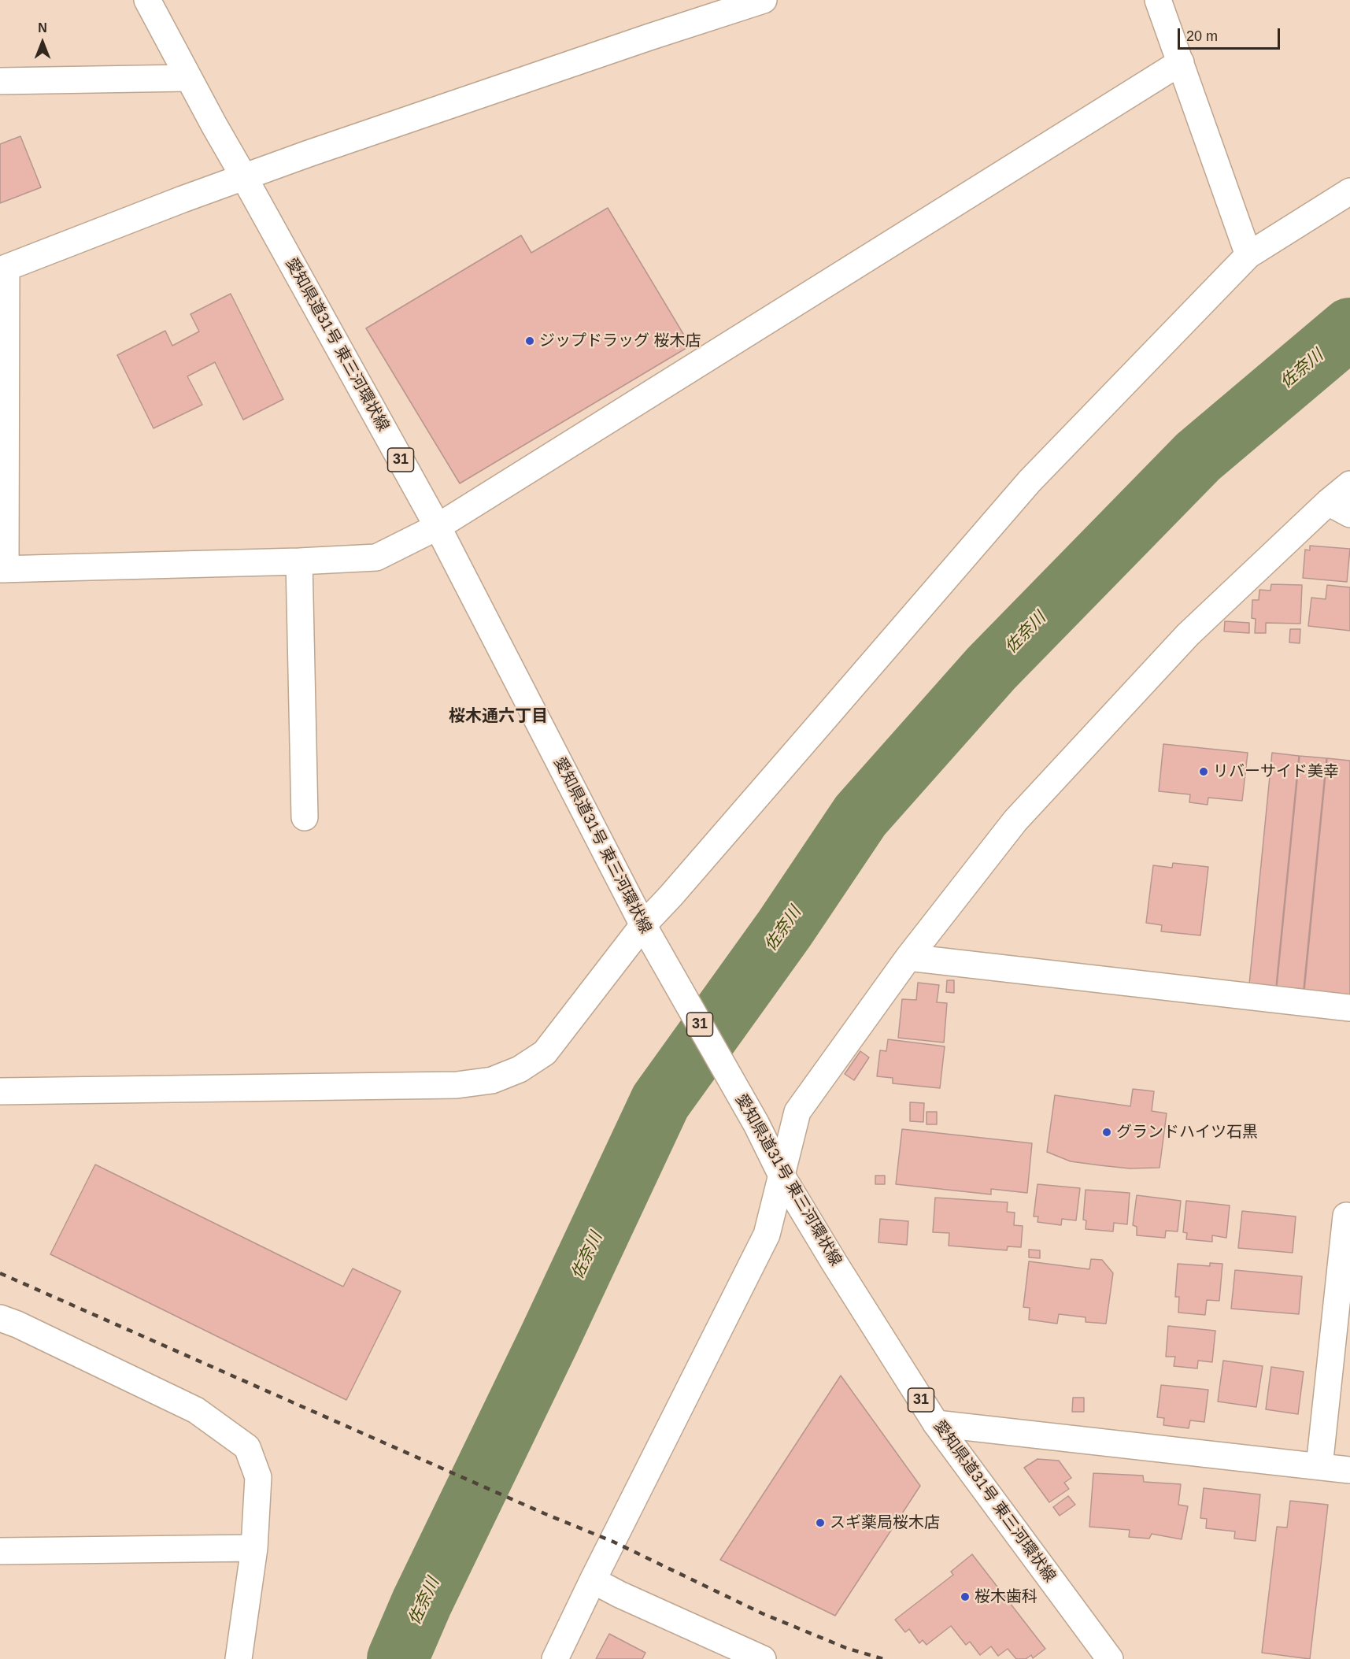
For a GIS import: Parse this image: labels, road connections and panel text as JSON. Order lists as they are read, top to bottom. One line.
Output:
{"streets":{"street":["愛知県道31号 東三河環状線","31"]},"districts":["桜木通六丁目"],"water":["佐奈川"],"places":["ジップドラッグ 桜木店","リバーサイド美幸","グランドハイツ石黒","スギ薬局桜木店","桜木歯科"],"scale_bar":"20 m","north":"top"}
